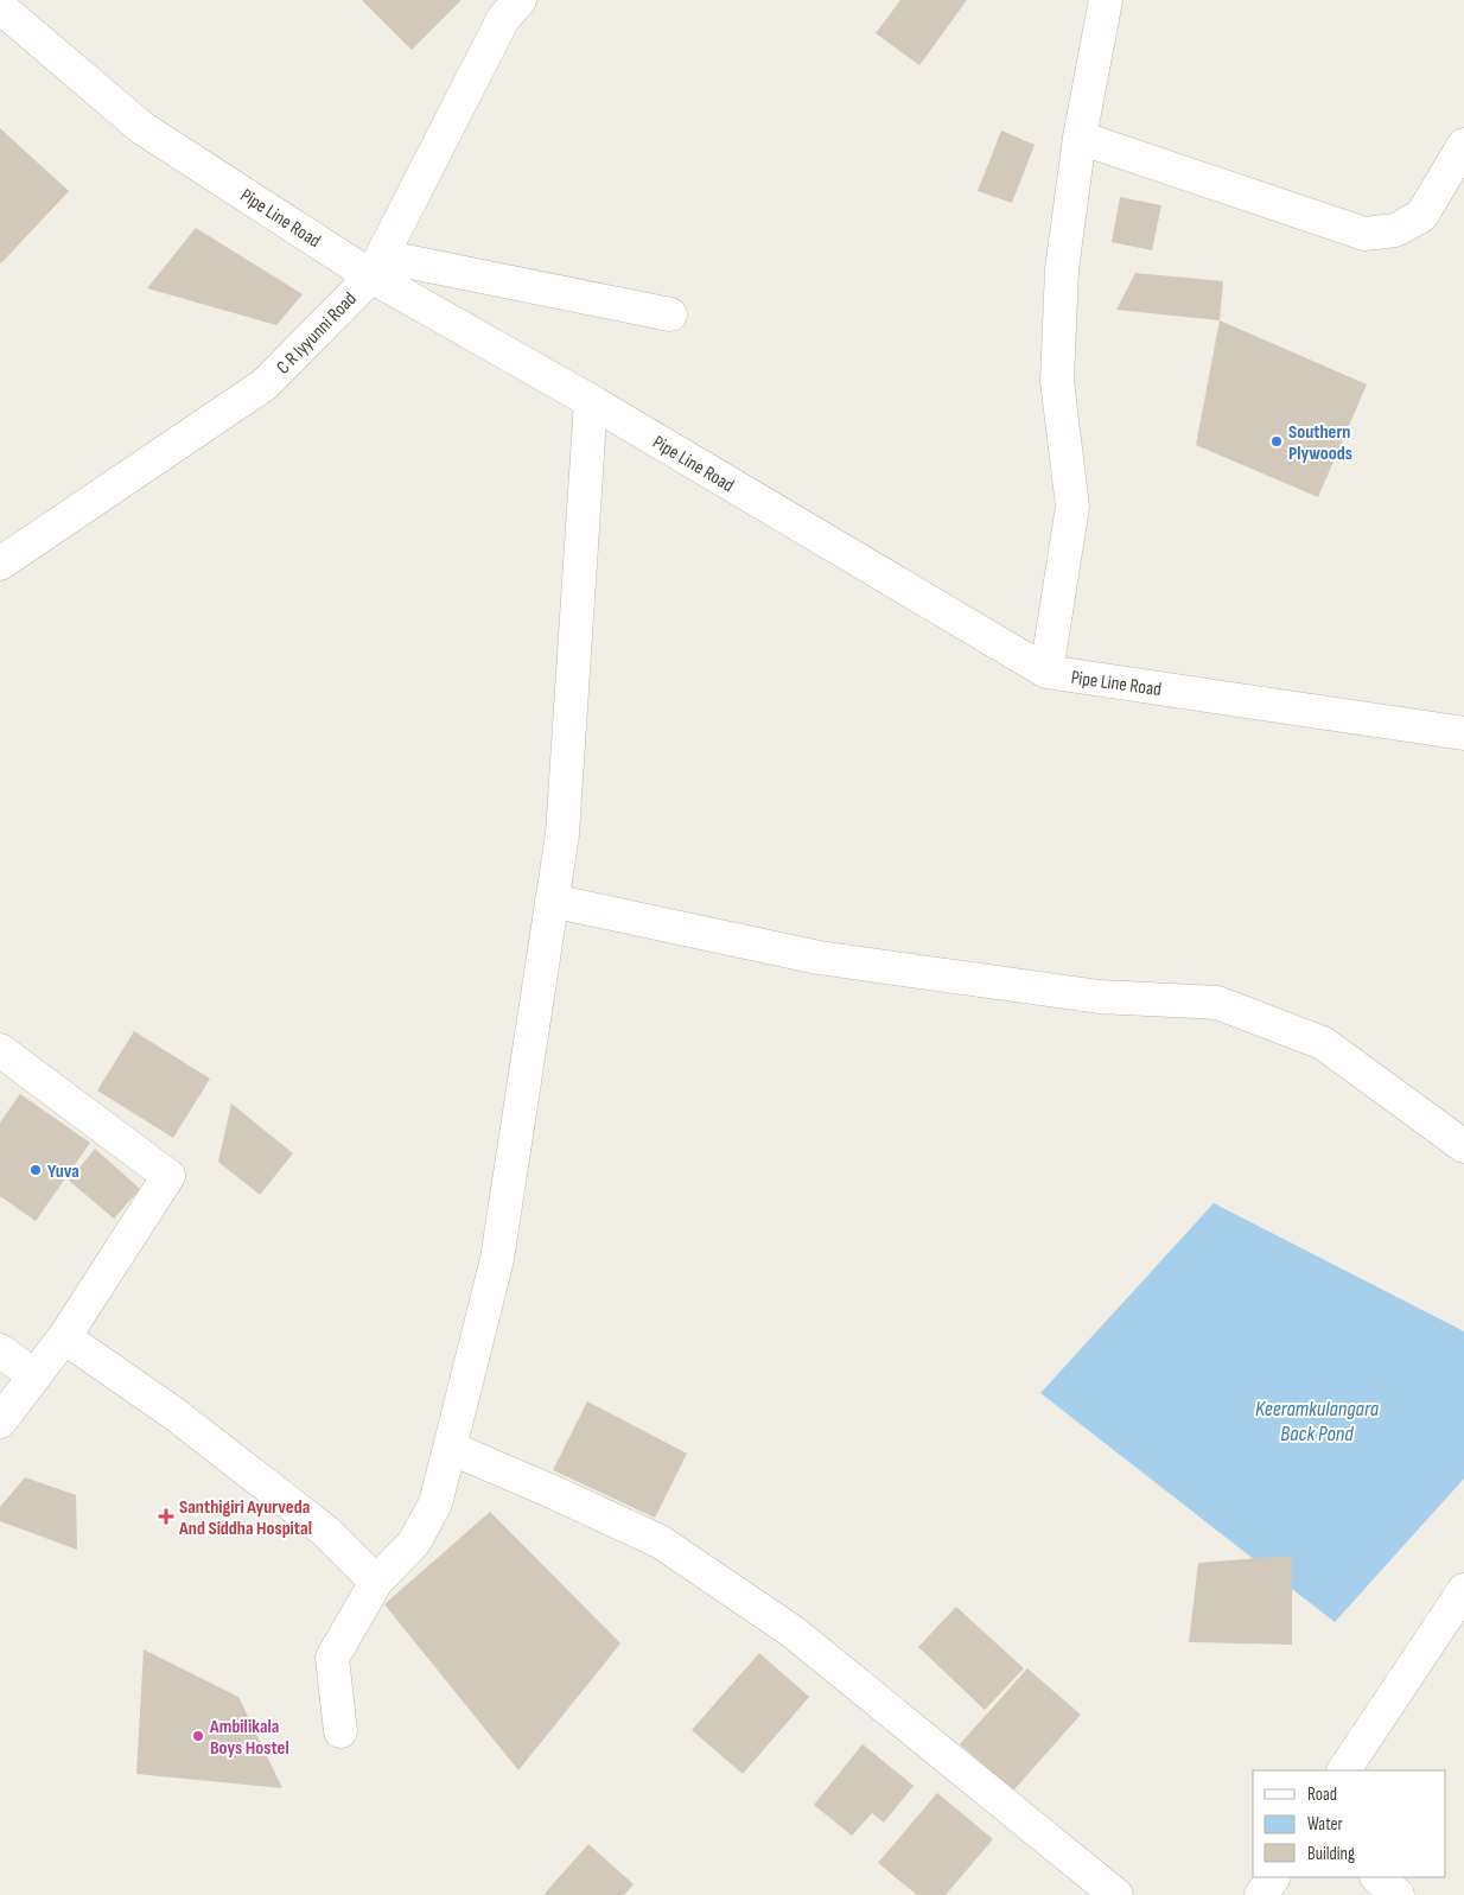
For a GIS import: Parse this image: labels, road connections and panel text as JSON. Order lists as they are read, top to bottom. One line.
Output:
{"streets":{"street":["Pipe Line Road","C R Iyyunni Road"]},"crossings":[["Pipe Line Road","C R Iyyunni Road"]],"water":["Keeramkulangara Back Pond"],"places":{"other":["Southern Plywoods","Yuva","Ambilikala Boys Hostel"],"health":["Santhigiri Ayurveda And Siddha Hospital"]},"legend":["Road","Water","Building"]}
